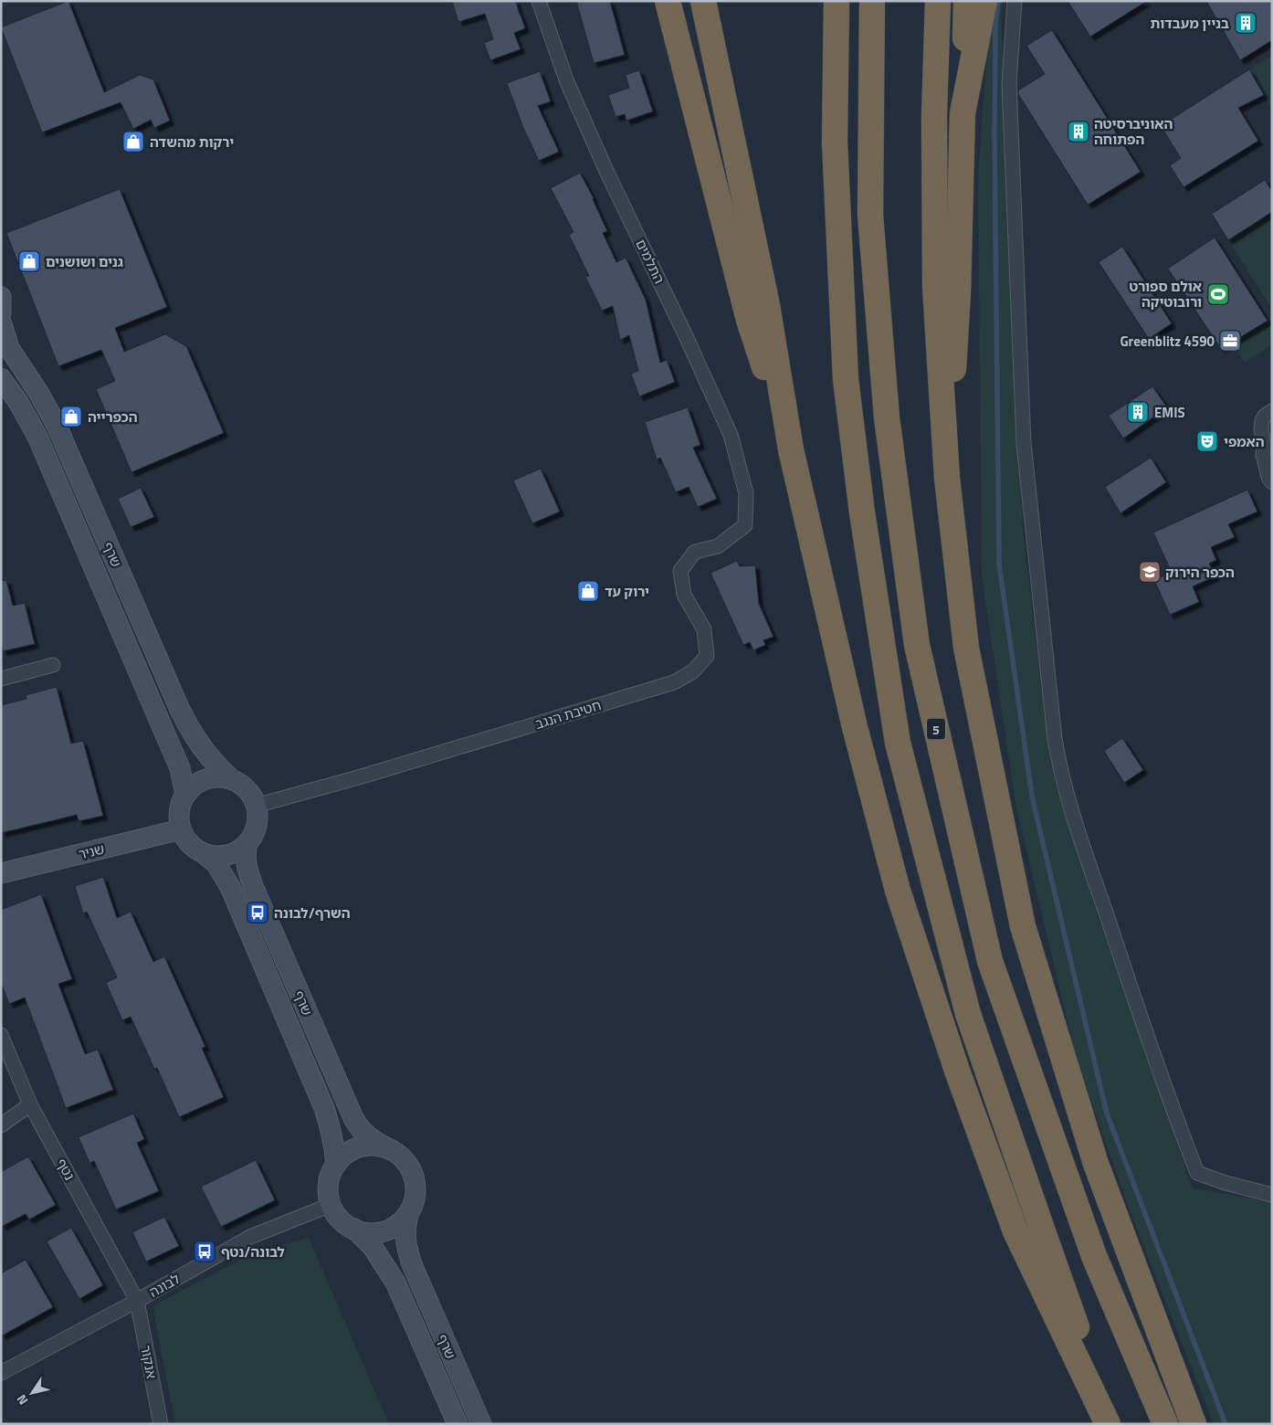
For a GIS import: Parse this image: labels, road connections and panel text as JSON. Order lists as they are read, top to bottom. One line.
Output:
{"streets":{"highway":["5"],"street":["התלמים","שרף","חטיבת הנגב","שניר","נטף","לבונה","אנקור"]},"crossings":[["התלמים","חטיבת הנגב"],["שרף","חטיבת הנגב"],["שרף","שניר"],["שרף","לבונה"],["חטיבת הנגב","שניר"],["נטף","לבונה"],["נטף","אנקור"],["לבונה","אנקור"]],"places":{"building":["בניין מעבדות","האוניברסיטה הפתוחה","EMIS"],"shop":["ירקות מהשדה","גנים ושושנים","הכפרייה","ירוק עד"],"sports":["אולם ספורט ורובוטיקה"],"office":["Greenblitz 4590"],"theatre":["האמפי"],"school or university":["הכפר הירוק"],"bus stop":["השרף/לבונה","לבונה/נטף"]},"north":"bottom left"}
